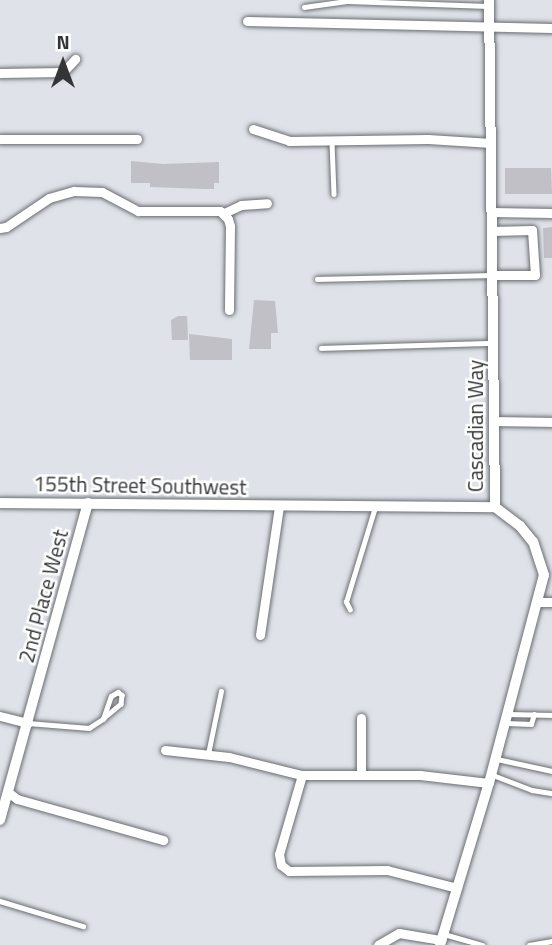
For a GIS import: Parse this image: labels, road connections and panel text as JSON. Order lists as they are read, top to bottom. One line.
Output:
{"streets":{"street":["Cascadian Way","155th Street Southwest","2nd Place West"]},"crossings":[["Cascadian Way","155th Street Southwest"],["155th Street Southwest","2nd Place West"]],"north":"top"}
